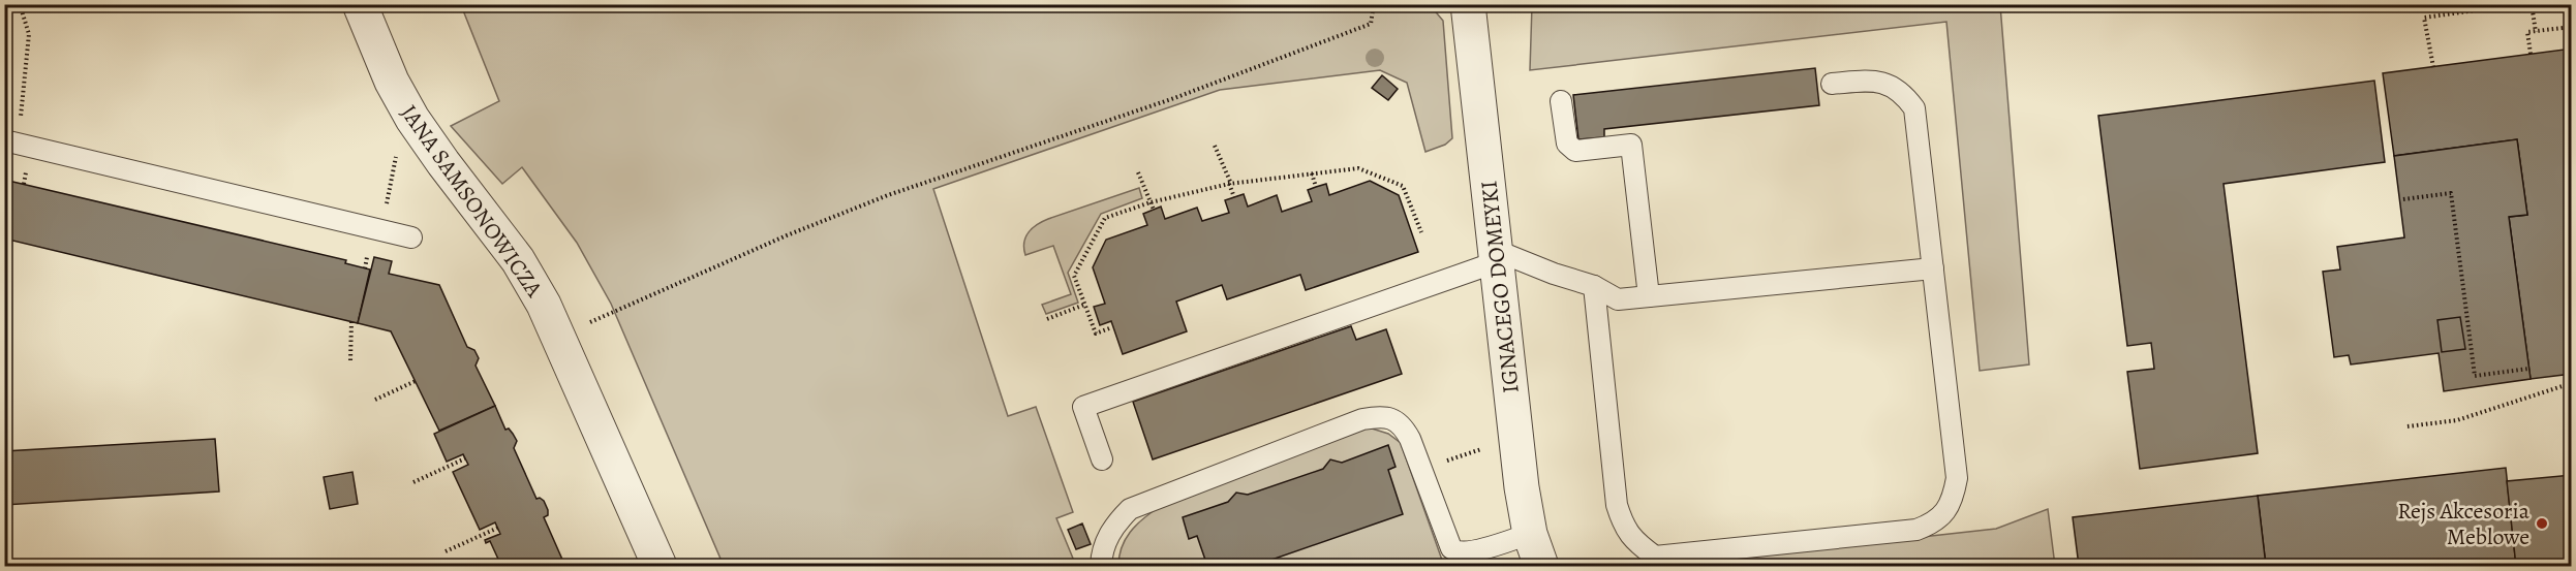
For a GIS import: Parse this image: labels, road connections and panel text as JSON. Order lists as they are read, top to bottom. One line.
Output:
{"streets":{"street":["JANA SAMSONOWICZA","IGNACEGO DOMEYKI"]},"places":["Rejs Akcesoria Meblowe"]}
